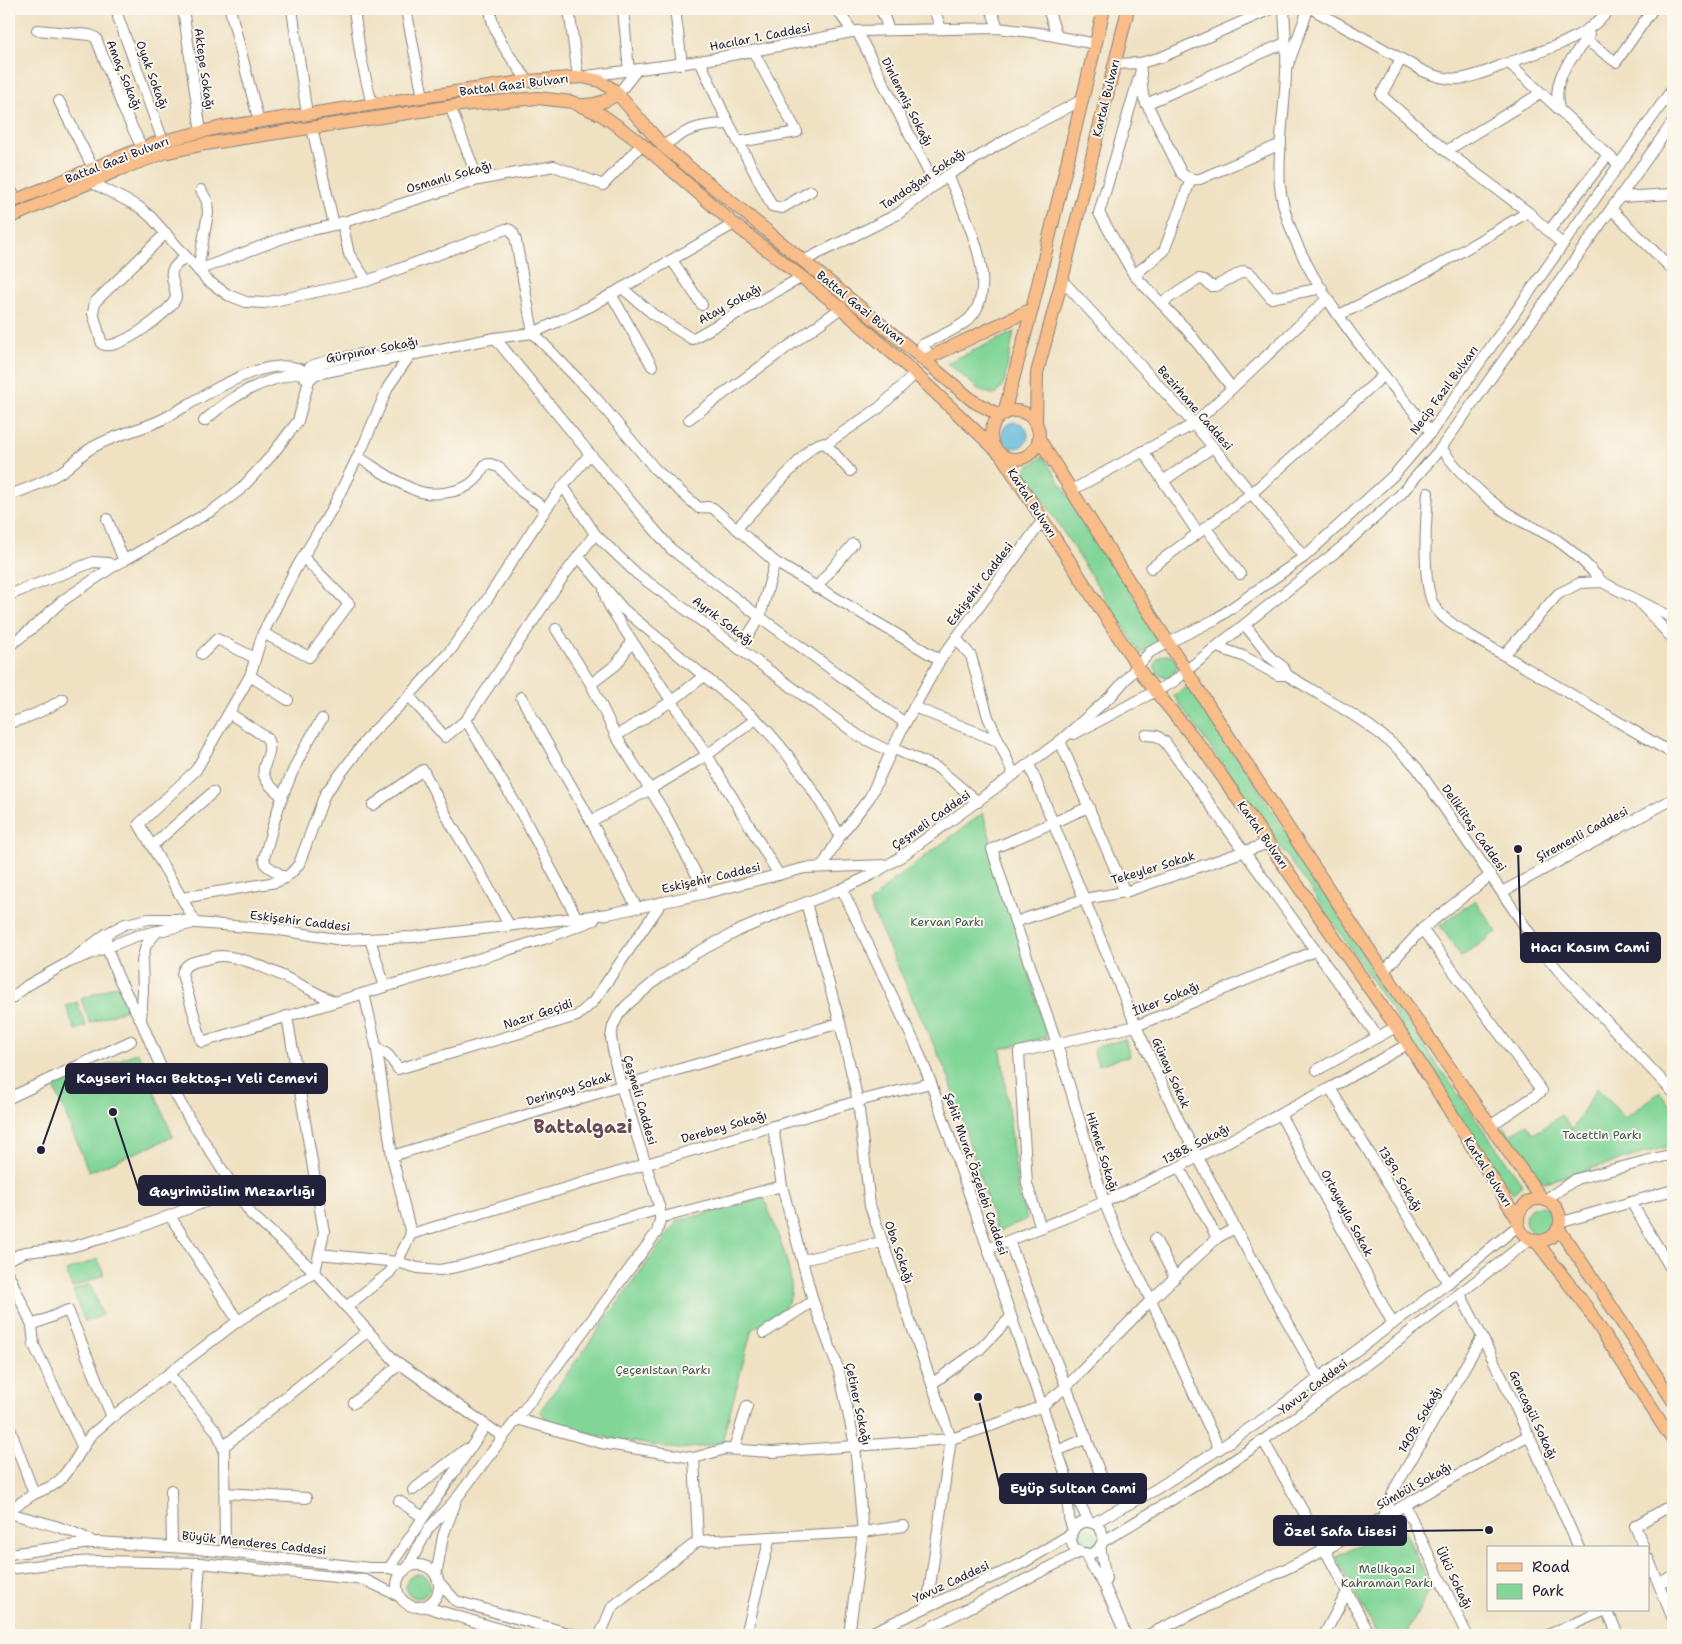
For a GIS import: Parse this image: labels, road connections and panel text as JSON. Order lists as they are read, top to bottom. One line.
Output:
{"streets":{"main road":["Battal Gazi Bulvarı","Kartal Bulvarı"],"street":["Hacılar 1. Caddesi","Aktepe Sokağı","Amaç Sokağı","Oyak Sokağı","Dinlenmiş Sokağı","Osmanlı Sokağı","Tandoğan Sokağı","Atay Sokağı","Gürpınar Sokağı","Necip Fazıl Bulvarı","Bezirhane Caddesi","Eskişehir Caddesi","Ayrık Sokağı","Çeşmeli Caddesi","Deliklitaş Caddesi","Şiremenli Caddesi","Tekeyler Sokak","İlker Sokağı","Nazır Geçidi","Günay Sokak","Derinçay Sokak","Derebey Sokağı","1388. Sokağı","Hikmet Sokağı","Şehit Murat Özçelebi Caddesi","1389. Sokağı","Ortayayla Sokak","Oba Sokağı","Yavuz Caddesi","Çetiner Sokağı","Goncagül Sokağı","1408. Sokağı","Sümbül Sokağı","Büyük Menderes Caddesi","Ülkü Sokağı"]},"crossings":[["Hacılar 1. Caddesi","Battal Gazi Bulvarı"],["Hacılar 1. Caddesi","Kartal Bulvarı"],["Hacılar 1. Caddesi","Dinlenmiş Sokağı"],["Aktepe Sokağı","Battal Gazi Bulvarı"],["Amaç Sokağı","Battal Gazi Bulvarı"],["Oyak Sokağı","Battal Gazi Bulvarı"],["Battal Gazi Bulvarı","Kartal Bulvarı"],["Battal Gazi Bulvarı","Osmanlı Sokağı"],["Battal Gazi Bulvarı","Tandoğan Sokağı"],["Battal Gazi Bulvarı","Atay Sokağı"],["Battal Gazi Bulvarı","Gürpınar Sokağı"],["Kartal Bulvarı","Tandoğan Sokağı"],["Kartal Bulvarı","Necip Fazıl Bulvarı"],["Kartal Bulvarı","Bezirhane Caddesi"],["Kartal Bulvarı","Eskişehir Caddesi"],["Kartal Bulvarı","Çeşmeli Caddesi"],["Kartal Bulvarı","Tekeyler Sokak"],["Kartal Bulvarı","1388. Sokağı"],["Kartal Bulvarı","Yavuz Caddesi"],["Dinlenmiş Sokağı","Tandoğan Sokağı"],["Atay Sokağı","Gürpınar Sokağı"],["Necip Fazıl Bulvarı","Bezirhane Caddesi"],["Necip Fazıl Bulvarı","Çeşmeli Caddesi"],["Eskişehir Caddesi","Ayrık Sokağı"],["Eskişehir Caddesi","Nazır Geçidi"],["Ayrık Sokağı","Çeşmeli Caddesi"],["Çeşmeli Caddesi","Günay Sokak"],["Çeşmeli Caddesi","Derinçay Sokak"],["Çeşmeli Caddesi","Derebey Sokağı"],["Çeşmeli Caddesi","Şehit Murat Özçelebi Caddesi"],["Çeşmeli Caddesi","Oba Sokağı"],["Deliklitaş Caddesi","Şiremenli Caddesi"],["Tekeyler Sokak","Günay Sokak"],["Tekeyler Sokak","Hikmet Sokağı"],["İlker Sokağı","Günay Sokak"],["İlker Sokağı","1388. Sokağı"],["İlker Sokağı","Hikmet Sokağı"],["Günay Sokak","1388. Sokağı"],["Günay Sokak","Hikmet Sokağı"],["Günay Sokak","Yavuz Caddesi"],["Derinçay Sokak","Oba Sokağı"],["Derebey Sokağı","Şehit Murat Özçelebi Caddesi"],["Derebey Sokağı","Oba Sokağı"],["Derebey Sokağı","Çetiner Sokağı"],["1388. Sokağı","Hikmet Sokağı"],["1388. Sokağı","Şehit Murat Özçelebi Caddesi"],["1388. Sokağı","1389. Sokağı"],["1388. Sokağı","Ortayayla Sokak"],["Hikmet Sokağı","Yavuz Caddesi"],["Şehit Murat Özçelebi Caddesi","Yavuz Caddesi"],["1389. Sokağı","Yavuz Caddesi"],["Ortayayla Sokak","Yavuz Caddesi"],["Oba Sokağı","Yavuz Caddesi"],["Yavuz Caddesi","Goncagül Sokağı"],["Goncagül Sokağı","1408. Sokağı"],["Goncagül Sokağı","Sümbül Sokağı"],["1408. Sokağı","Sümbül Sokağı"],["Sümbül Sokağı","Ülkü Sokağı"]],"districts":["Battalgazi"],"parks":["Kervan Parkı","Tacettin Parkı","Çeçenistan Parkı","Melikgazi Kahraman Parkı"],"places":["Hacı Kasım Cami","Gayrimüslim Mezarlığı","Kayseri Hacı Bektaş-ı Veli Cemevi","Eyüp Sultan Cami","Özel Safa Lisesi"],"legend":["Road","Park"]}
